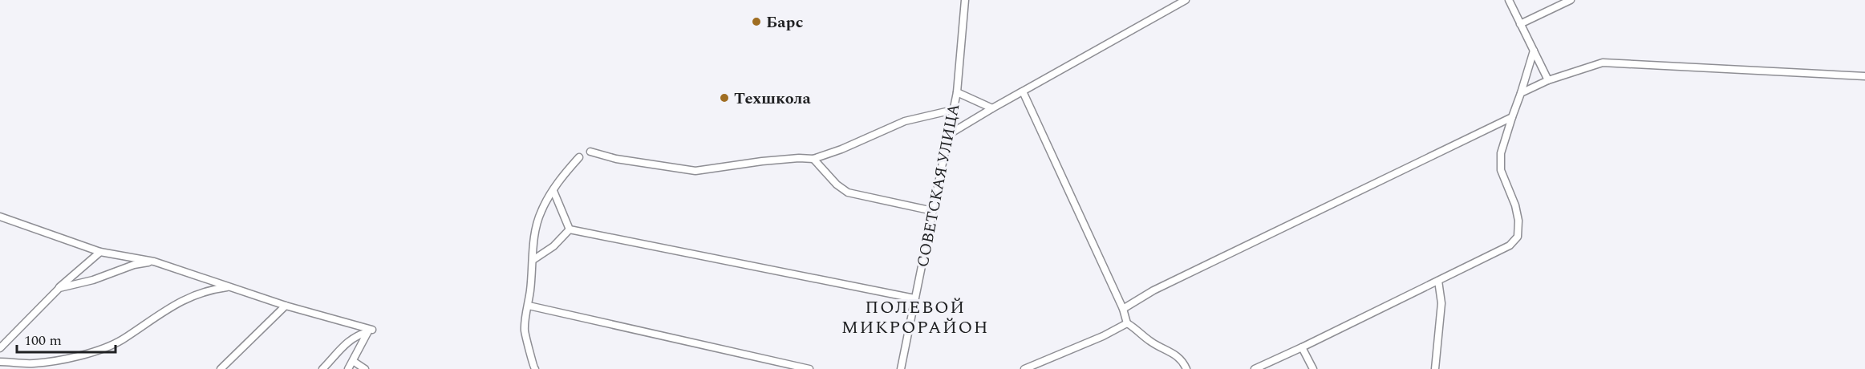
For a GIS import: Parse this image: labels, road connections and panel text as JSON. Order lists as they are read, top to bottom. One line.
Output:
{"streets":{"street":["СОВЕТСКАЯ УЛИЦА"]},"districts":["ПОЛЕВОЙ МИКРОРАЙОН"],"places":["Барс","Техшкола"],"scale_bar":"100 m"}
